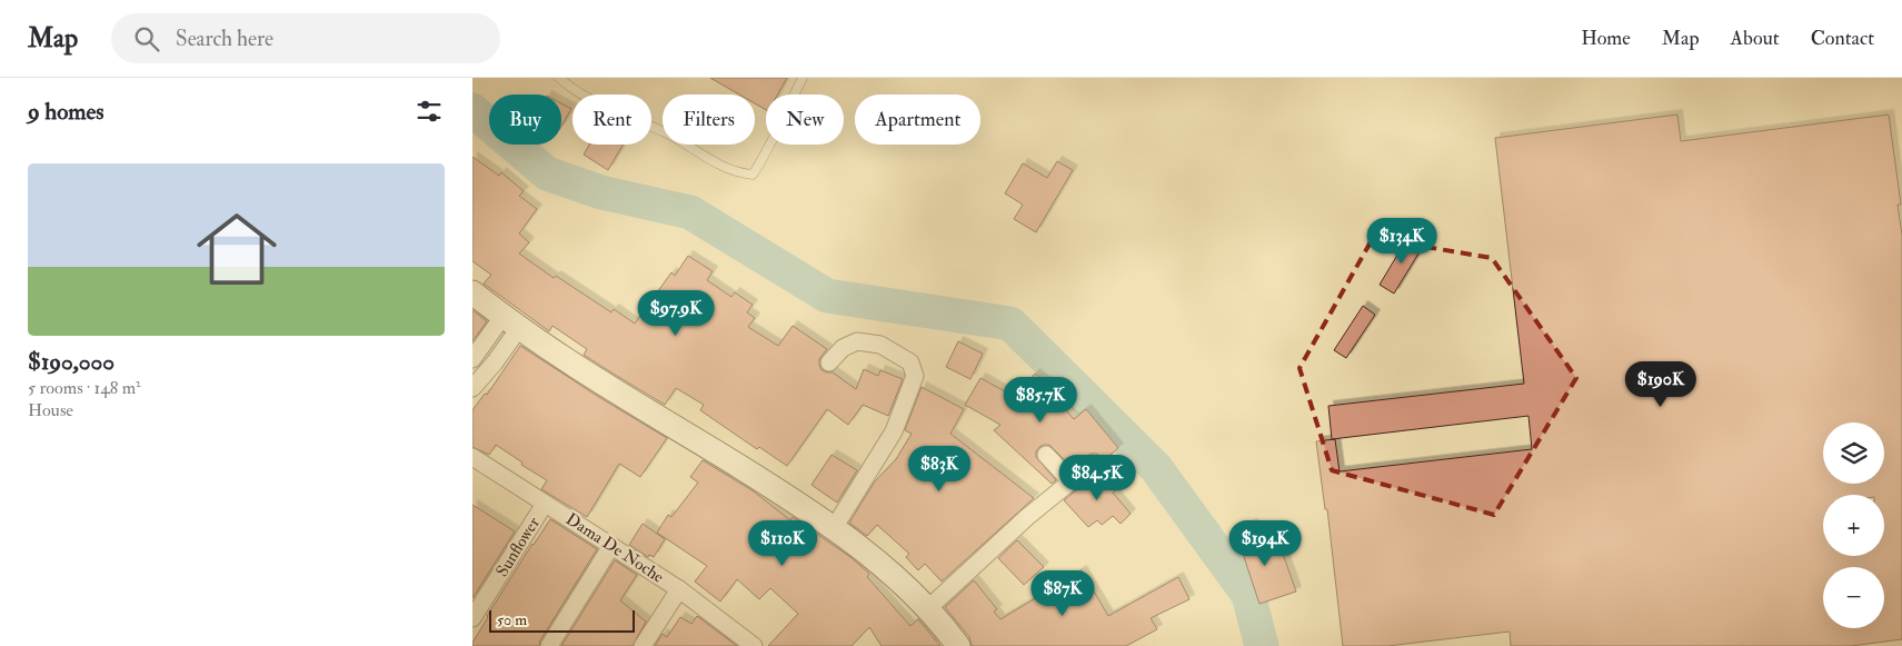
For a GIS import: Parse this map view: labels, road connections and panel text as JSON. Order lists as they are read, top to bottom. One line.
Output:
{"streets":{"street":["Sunflower","Dama De Noche"]},"crossings":[["Sunflower","Dama De Noche"]],"scale_bar":"50 m","page":{"header":"Map","search":"Search here","nav":["Home","Map","About","Contact"],"heading":"9 homes","chip":["Buy","Rent","Filters","New","Apartment"],"list":[{"name":"$190,000","note":"5 rooms · 148 m² · House"}],"price":["$134K","$97.9K","$190K","$85.7K","$83K","$84.5K","$110K","$194K","$87K"],"map_buttons":["+","−"],"scale":"50 m"}}
